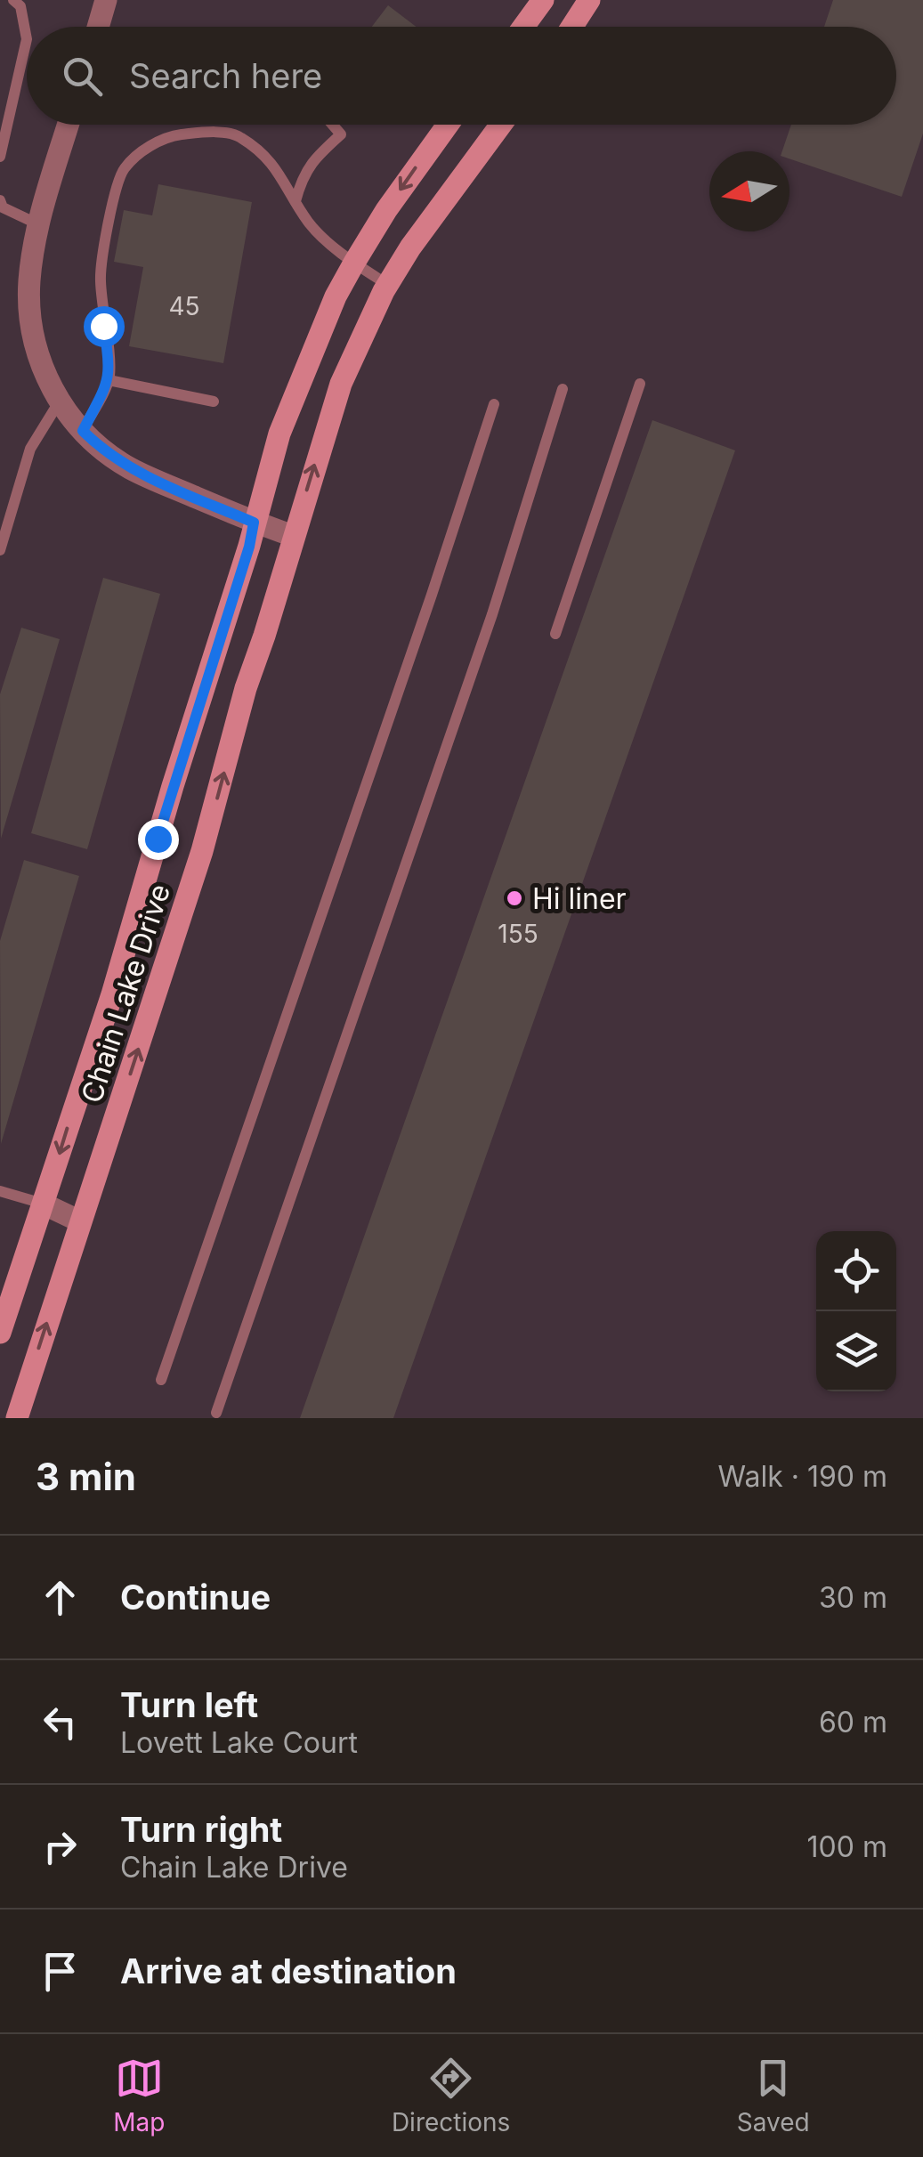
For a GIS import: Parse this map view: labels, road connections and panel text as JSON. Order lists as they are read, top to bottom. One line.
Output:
{"streets":{"street":["Chain Lake Drive"]},"places":["Hi liner"],"house_numbers":["45","155"],"north":"left","page":{"search":"Search here","heading":["3 min","Walk · 190 m"],"list":[["Continue","30 m"],["Turn left","Lovett Lake Court","60 m"],["Turn right","Chain Lake Drive","100 m"],"Arrive at destination"],"nav":["Map","Directions","Saved"]}}
